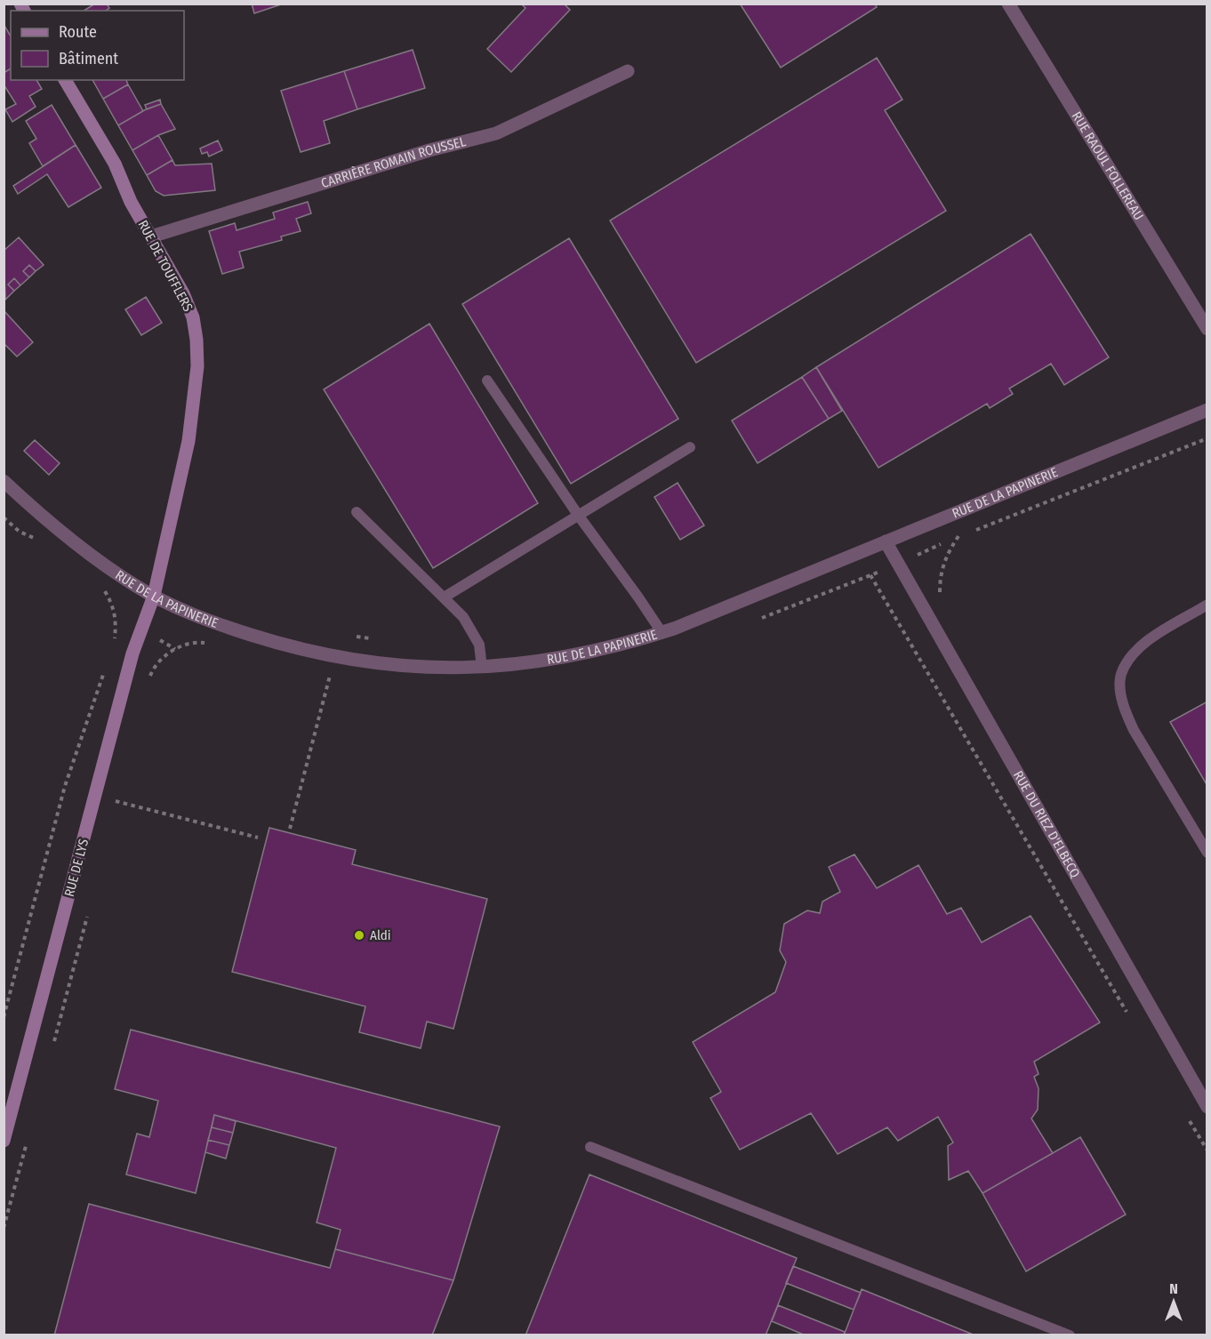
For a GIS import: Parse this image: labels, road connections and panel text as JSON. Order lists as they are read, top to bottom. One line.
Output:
{"streets":{"street":["CARRIÈRE ROMAIN ROUSSEL","RUE RAOUL FOLLEREAU","RUE DE TOUFFLERS","RUE DE LA PAPINERIE","RUE DU RIEZ D'ELBECQ","RUE DE LYS"]},"crossings":[["CARRIÈRE ROMAIN ROUSSEL","RUE DE TOUFFLERS"],["RUE DE TOUFFLERS","RUE DE LA PAPINERIE"],["RUE DE TOUFFLERS","RUE DE LYS"],["RUE DE LA PAPINERIE","RUE DU RIEZ D'ELBECQ"],["RUE DE LA PAPINERIE","RUE DE LYS"]],"places":["Aldi"],"legend":["Route","Bâtiment"],"north":"top"}
